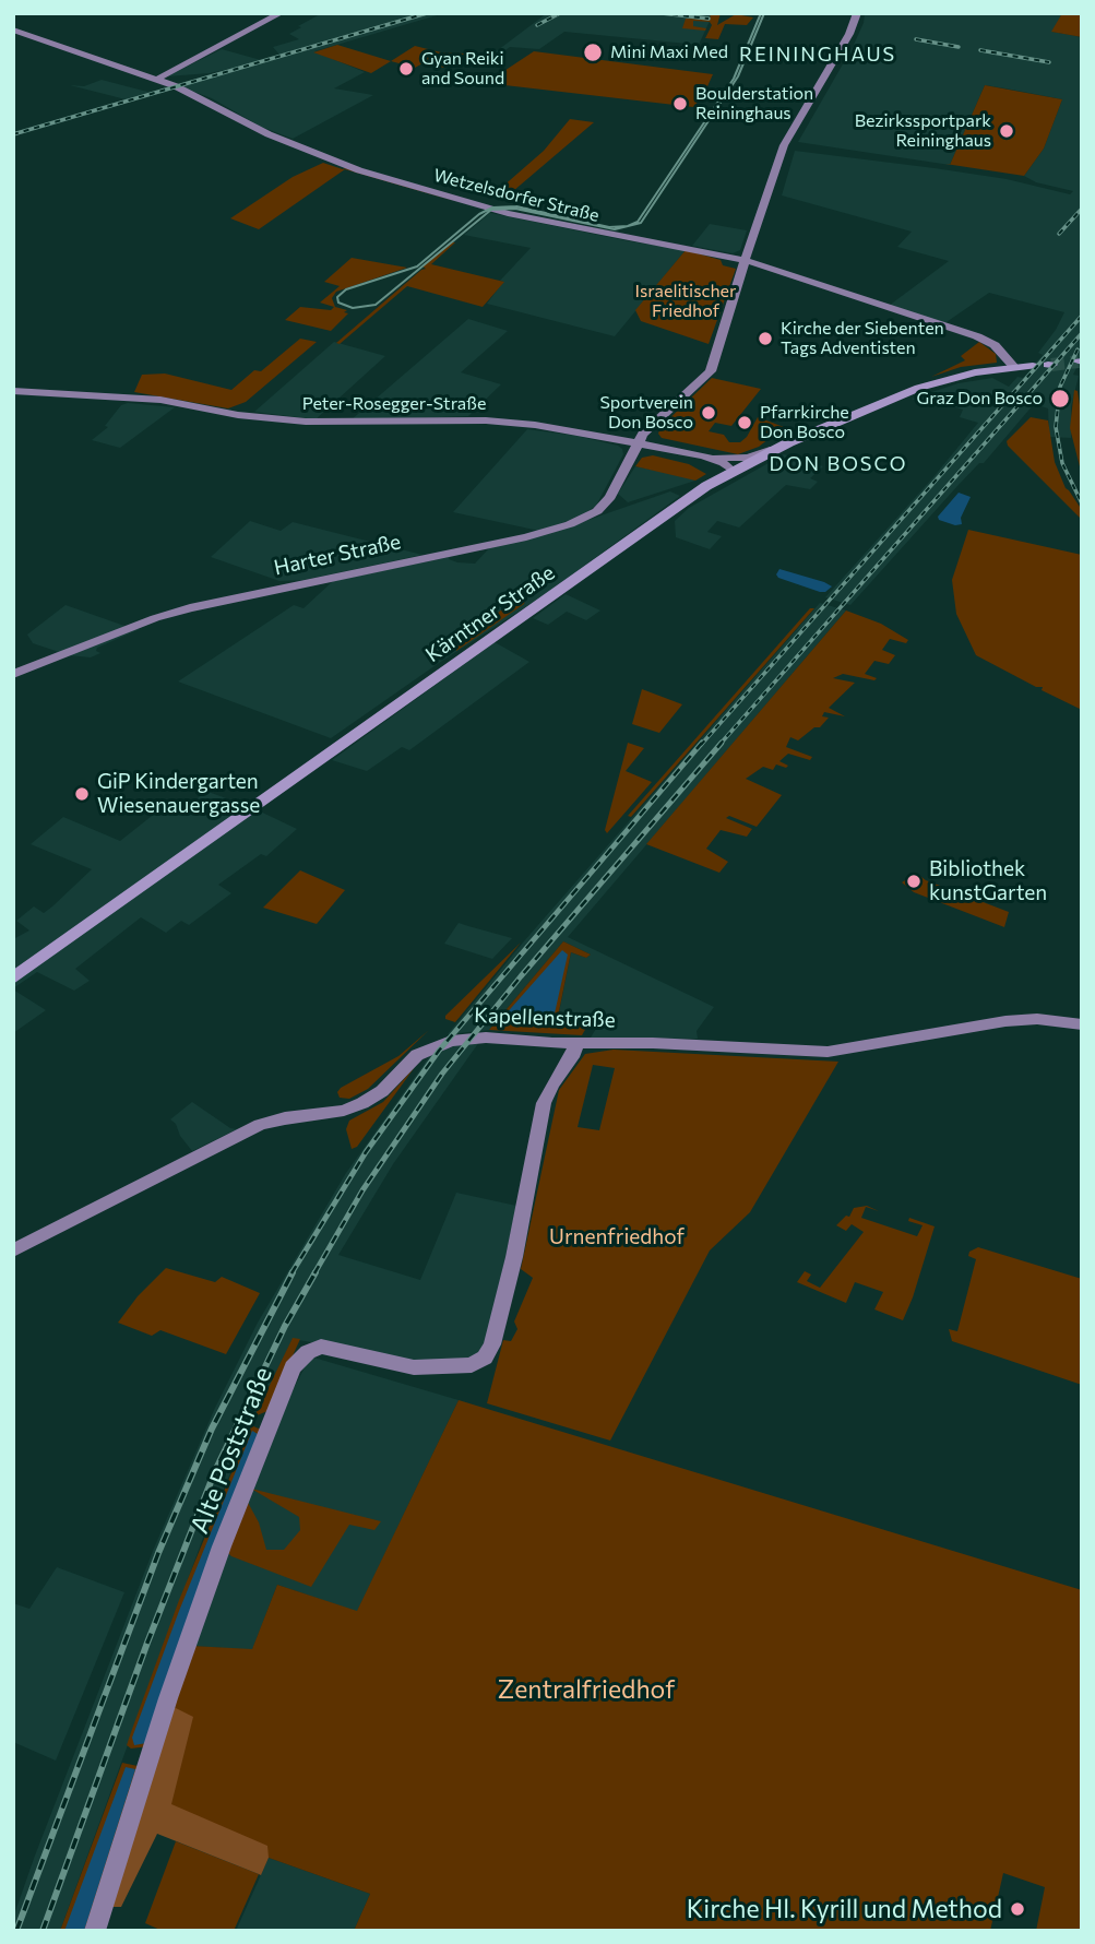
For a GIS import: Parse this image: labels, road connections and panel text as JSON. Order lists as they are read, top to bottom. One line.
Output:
{"streets":{"main road":["Wetzelsdorfer Straße","Peter-Rosegger-Straße","Harter Straße","Kärntner Straße","Kapellenstraße","Alte Poststraße"]},"crossings":[["Wetzelsdorfer Straße","Kärntner Straße"],["Peter-Rosegger-Straße","Harter Straße"],["Peter-Rosegger-Straße","Kärntner Straße"],["Kapellenstraße","Alte Poststraße"]],"districts":["REININGHAUS","DON BOSCO"],"parks":["Israelitischer Friedhof","Urnenfriedhof","Zentralfriedhof"],"places":["Mini Maxi Med","Gyan Reiki and Sound","Boulderstation Reininghaus","Bezirkssportpark Reininghaus","Kirche der Siebenten Tags Adventisten","Graz Don Bosco","Sportverein Don Bosco","Pfarrkirche Don Bosco","GiP Kindergarten Wiesenauergasse","Bibliothek kunstGarten","Kirche Hl. Kyrill und Method"]}
